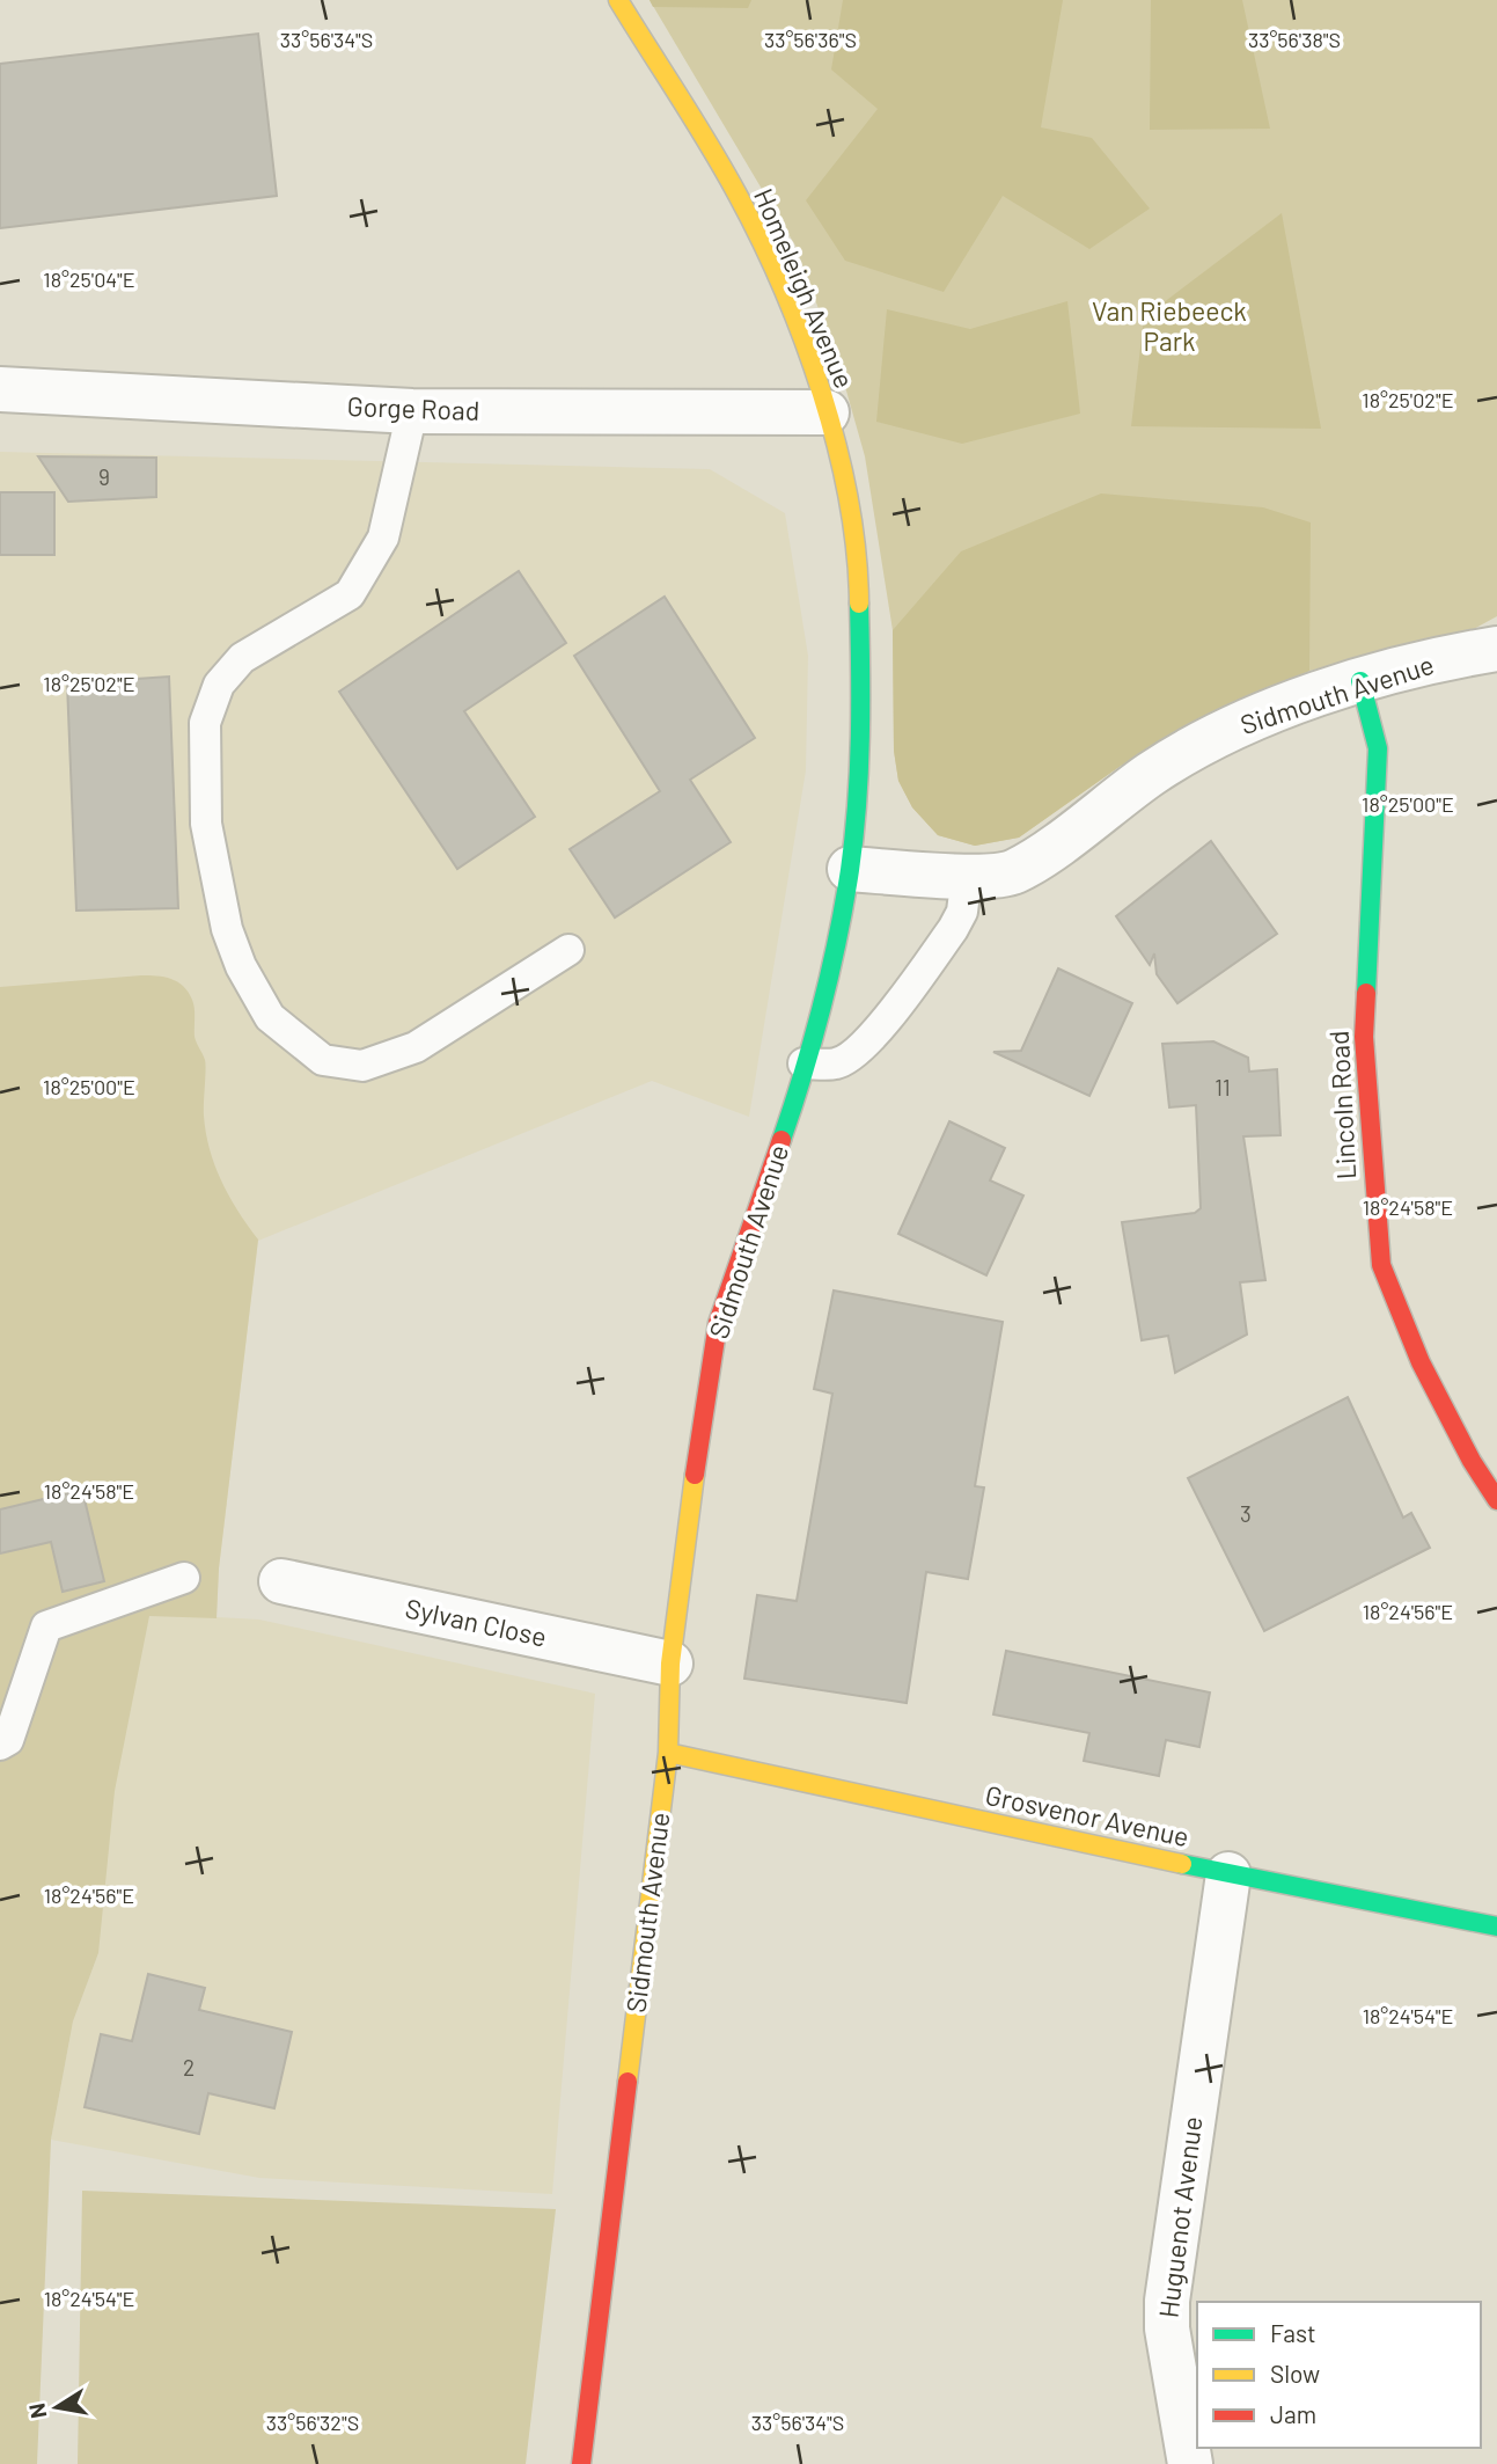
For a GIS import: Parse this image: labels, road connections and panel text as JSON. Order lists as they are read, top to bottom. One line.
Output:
{"streets":{"street":["Homeleigh Avenue","Gorge Road","Sidmouth Avenue","Lincoln Road","Sylvan Close","Grosvenor Avenue","Huguenot Avenue"]},"crossings":[["Homeleigh Avenue","Gorge Road"],["Homeleigh Avenue","Sidmouth Avenue"],["Sidmouth Avenue","Lincoln Road"],["Sidmouth Avenue","Sylvan Close"],["Sidmouth Avenue","Grosvenor Avenue"],["Grosvenor Avenue","Huguenot Avenue"]],"parks":["Van Riebeeck Park"],"house_numbers":["9","11","3","2"],"legend":["Fast","Slow","Jam"],"north":"left","coordinates":["33°56'34\"S","33°56'36\"S","33°56'38\"S","18°25'04\"E","18°25'02\"E","18°25'00\"E","18°24'58\"E","18°24'56\"E","18°24'54\"E","33°56'32\"S"]}
